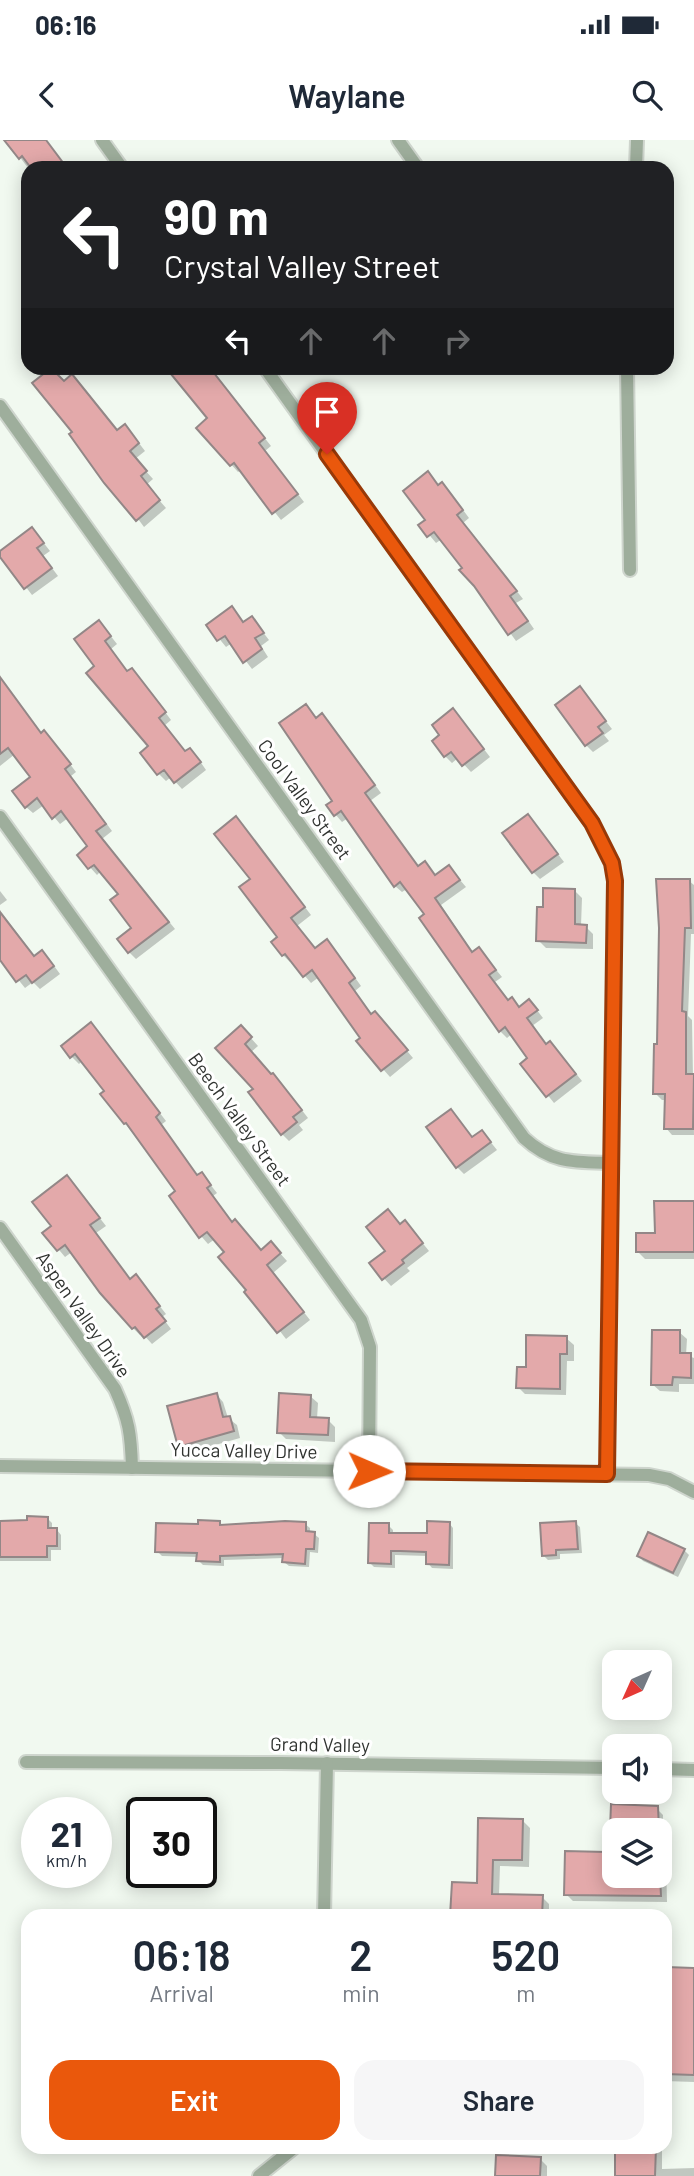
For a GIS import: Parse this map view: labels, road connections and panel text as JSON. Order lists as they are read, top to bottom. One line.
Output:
{"streets":{"street":["Cool Valley Street","Beech Valley Street","Aspen Valley Drive","Yucca Valley Drive","Grand Valley"]},"crossings":[["Beech Valley Street","Yucca Valley Drive"],["Aspen Valley Drive","Yucca Valley Drive"]],"north":"bottom left","page":{"status":"06:16","header":"Waylane","turn":["90 m","Crystal Valley Street"],"speed":"21 km/h","limit":"30","eta":["06:18","Arrival","2","min","520","m"],"buttons":["Exit","Share"]}}
